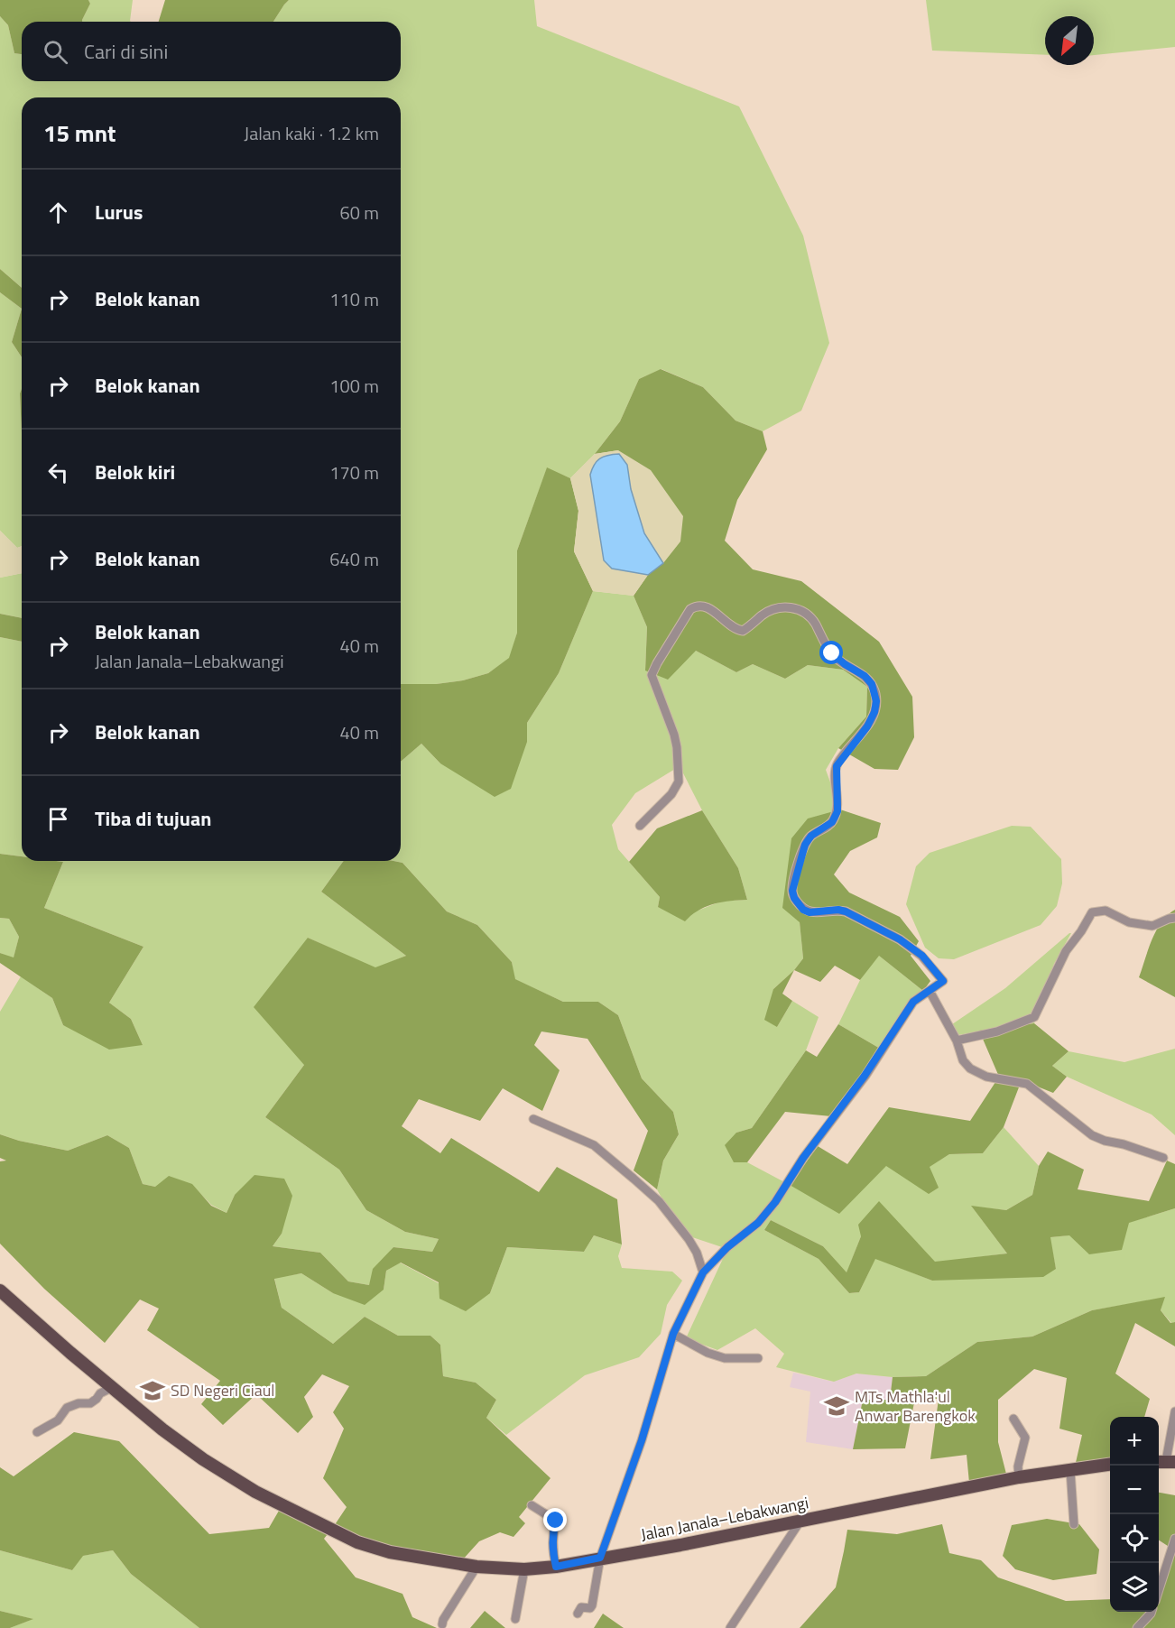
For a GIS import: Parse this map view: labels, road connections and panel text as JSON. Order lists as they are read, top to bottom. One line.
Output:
{"streets":{"main road":["Jalan Janala–Lebakwangi"]},"places":{"school or university":["SD Negeri Ciaul","MTs Mathla'ul Anwar Barengkok"]},"north":"bottom left","page":{"search":"Cari di sini","heading":["15 mnt","Jalan kaki · 1.2 km"],"list":[["Lurus","60 m"],["Belok kanan","110 m"],["Belok kanan","100 m"],["Belok kiri","170 m"],["Belok kanan","640 m"],["Belok kanan","Jalan Janala–Lebakwangi","40 m"],["Belok kanan","40 m"],"Tiba di tujuan"],"map_buttons":["+","−"]}}
